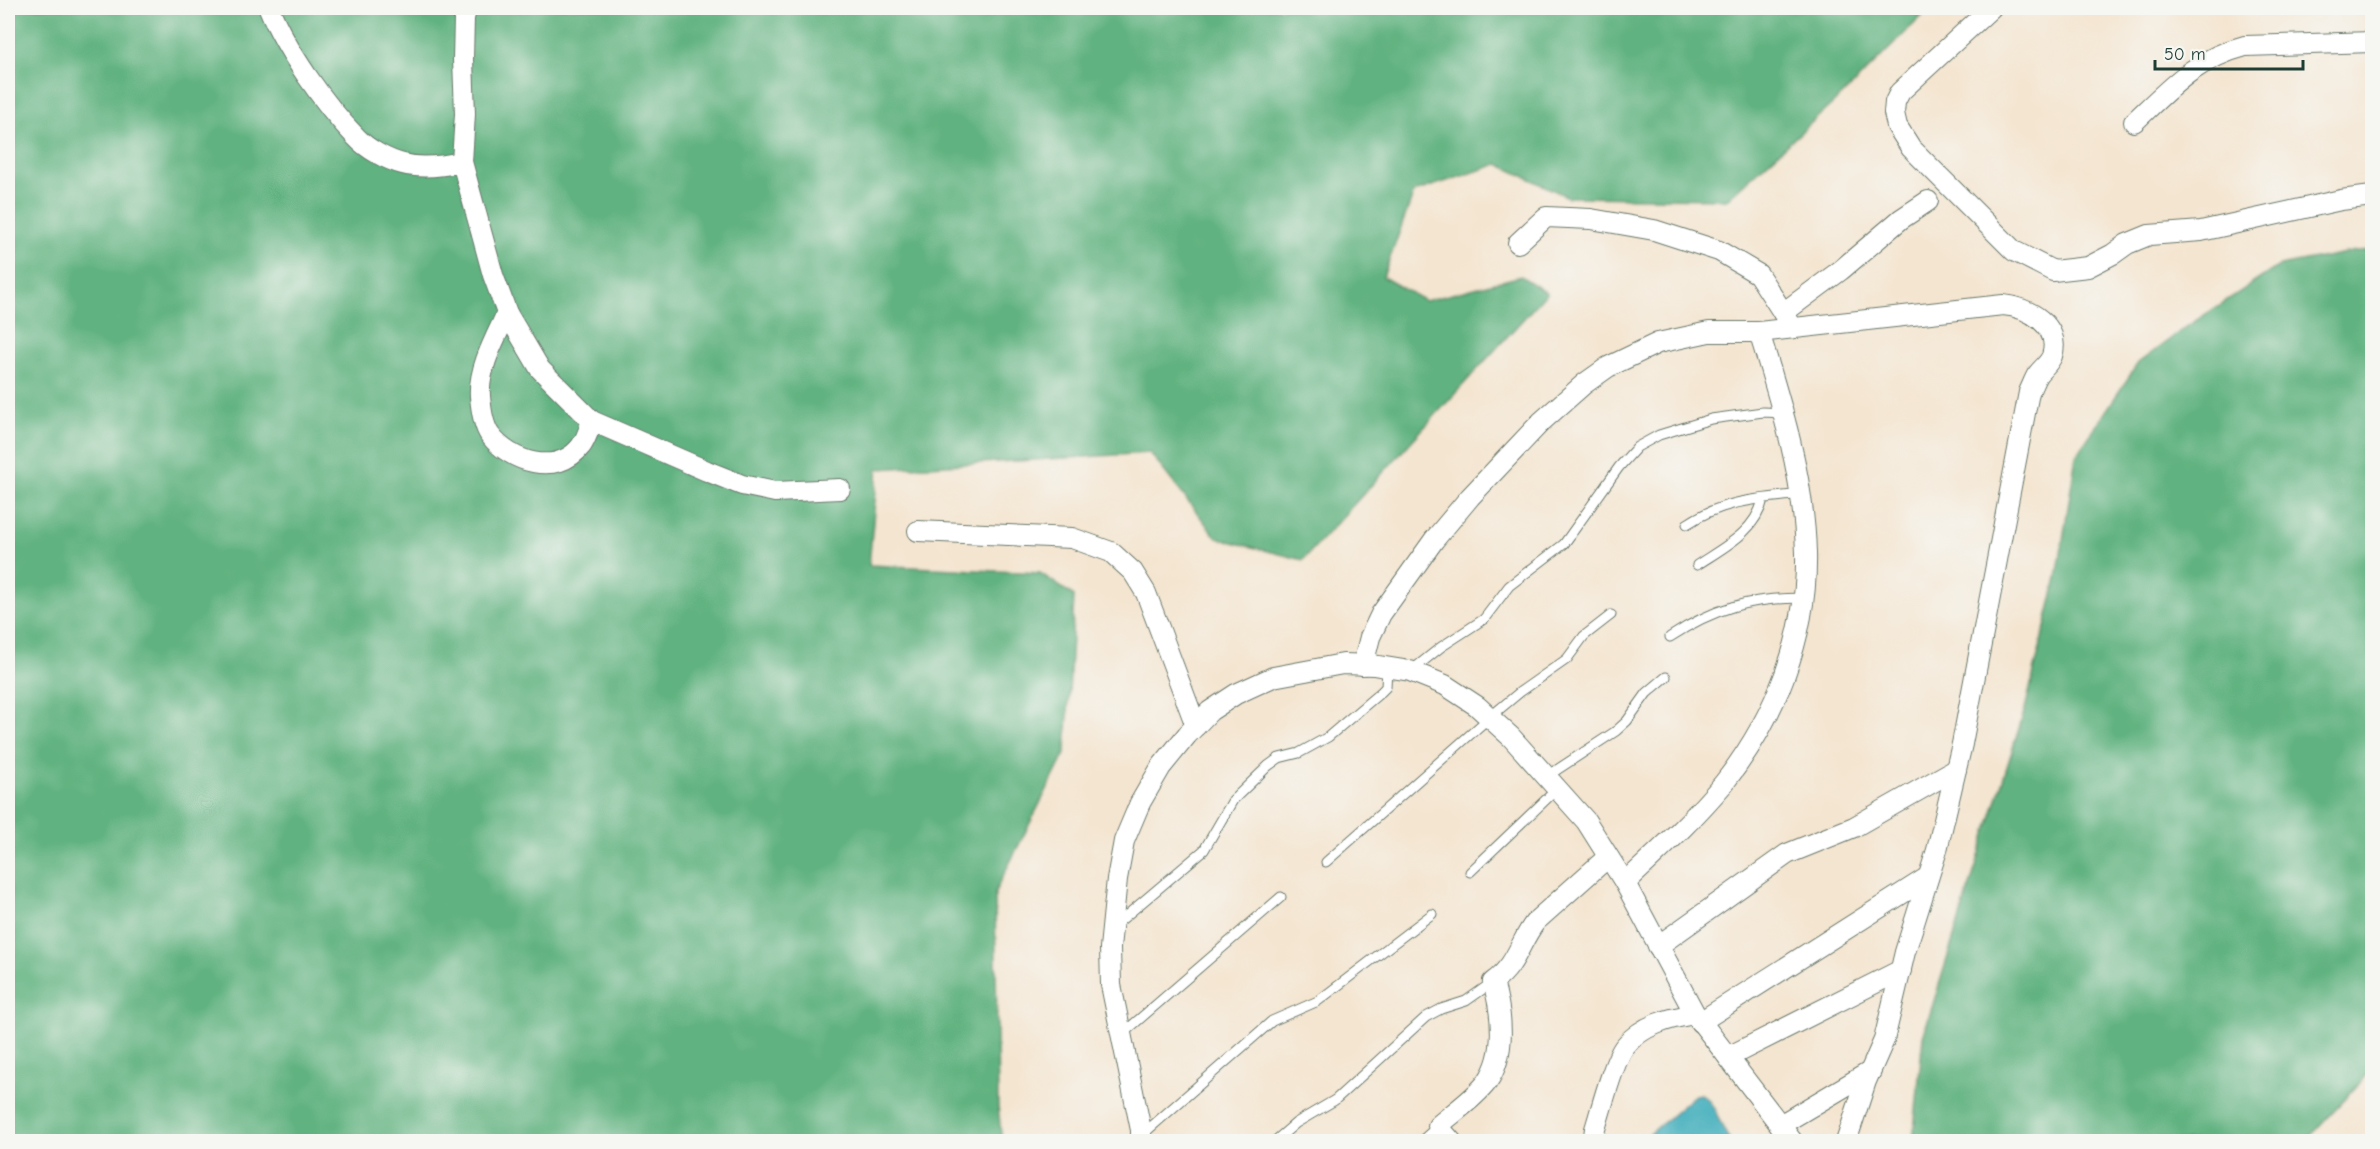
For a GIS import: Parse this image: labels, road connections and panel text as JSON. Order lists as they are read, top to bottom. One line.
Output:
{"scale_bar":"50 m"}
